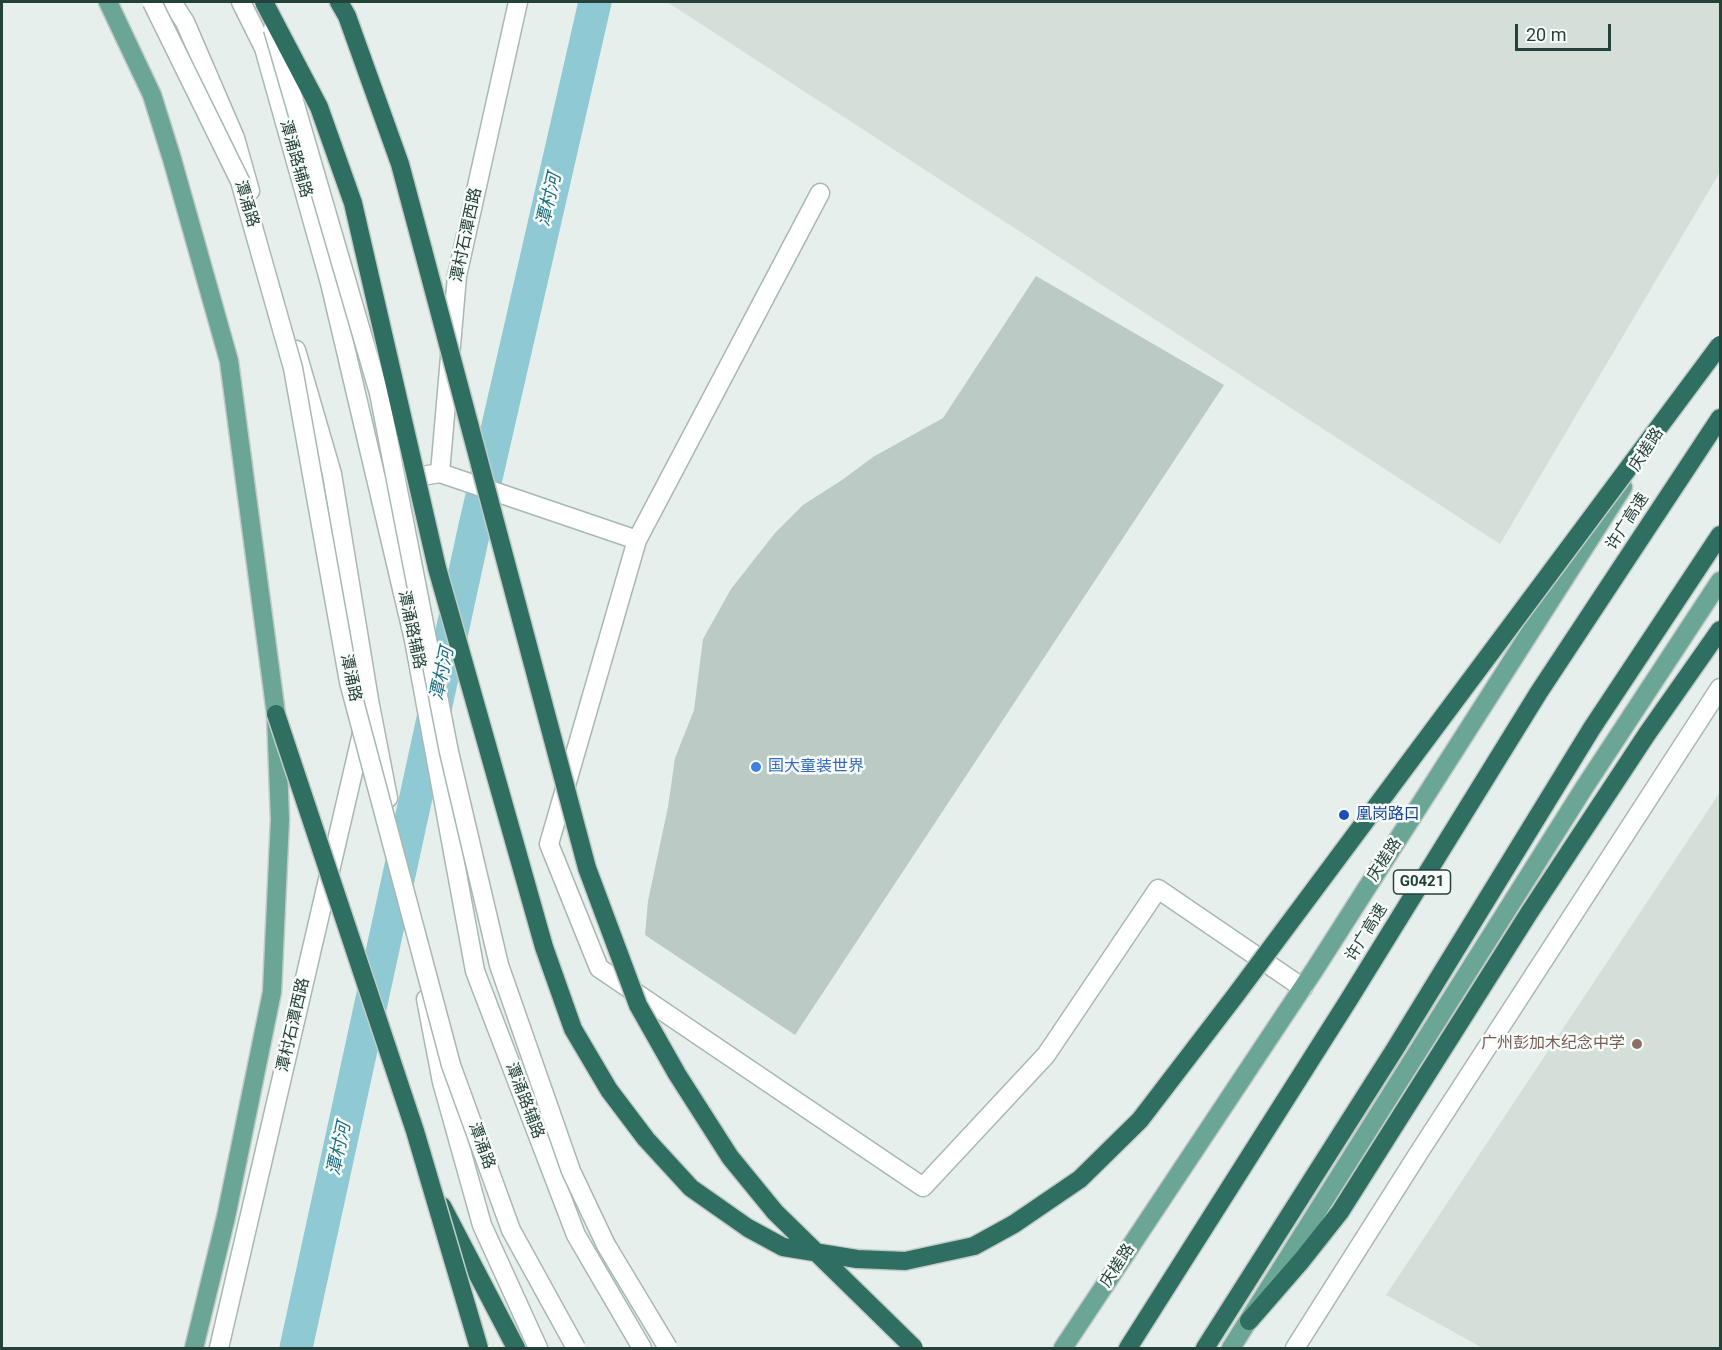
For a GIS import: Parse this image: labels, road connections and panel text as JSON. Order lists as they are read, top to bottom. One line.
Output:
{"streets":{"highway":["许广高速","G0421"],"main road":["庆槎路"],"street":["潭涌路辅路","潭涌路","潭村石潭西路"]},"water":["潭村河"],"places":["国大童装世界","凰岗路口","广州彭加木纪念中学"],"scale_bar":"20 m"}
